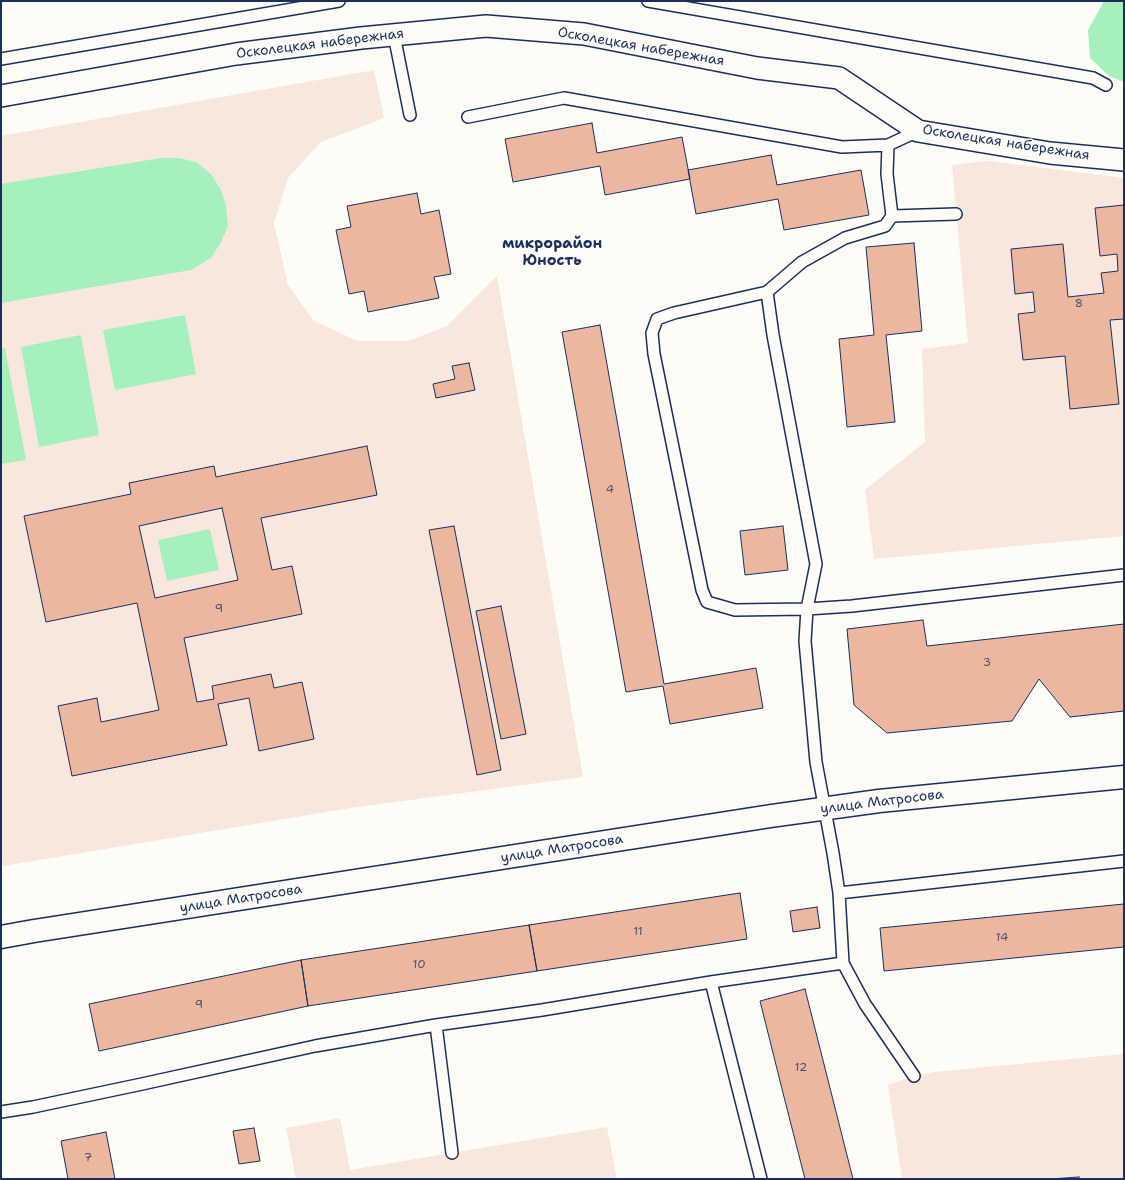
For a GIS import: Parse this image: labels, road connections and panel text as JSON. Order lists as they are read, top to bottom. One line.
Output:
{"streets":{"main road":["улица Матросова"],"street":["Осколецкая набережная"]},"districts":["микрорайон Юность"],"house_numbers":["8","4","9","3","11","14","10","9","12","7"]}
